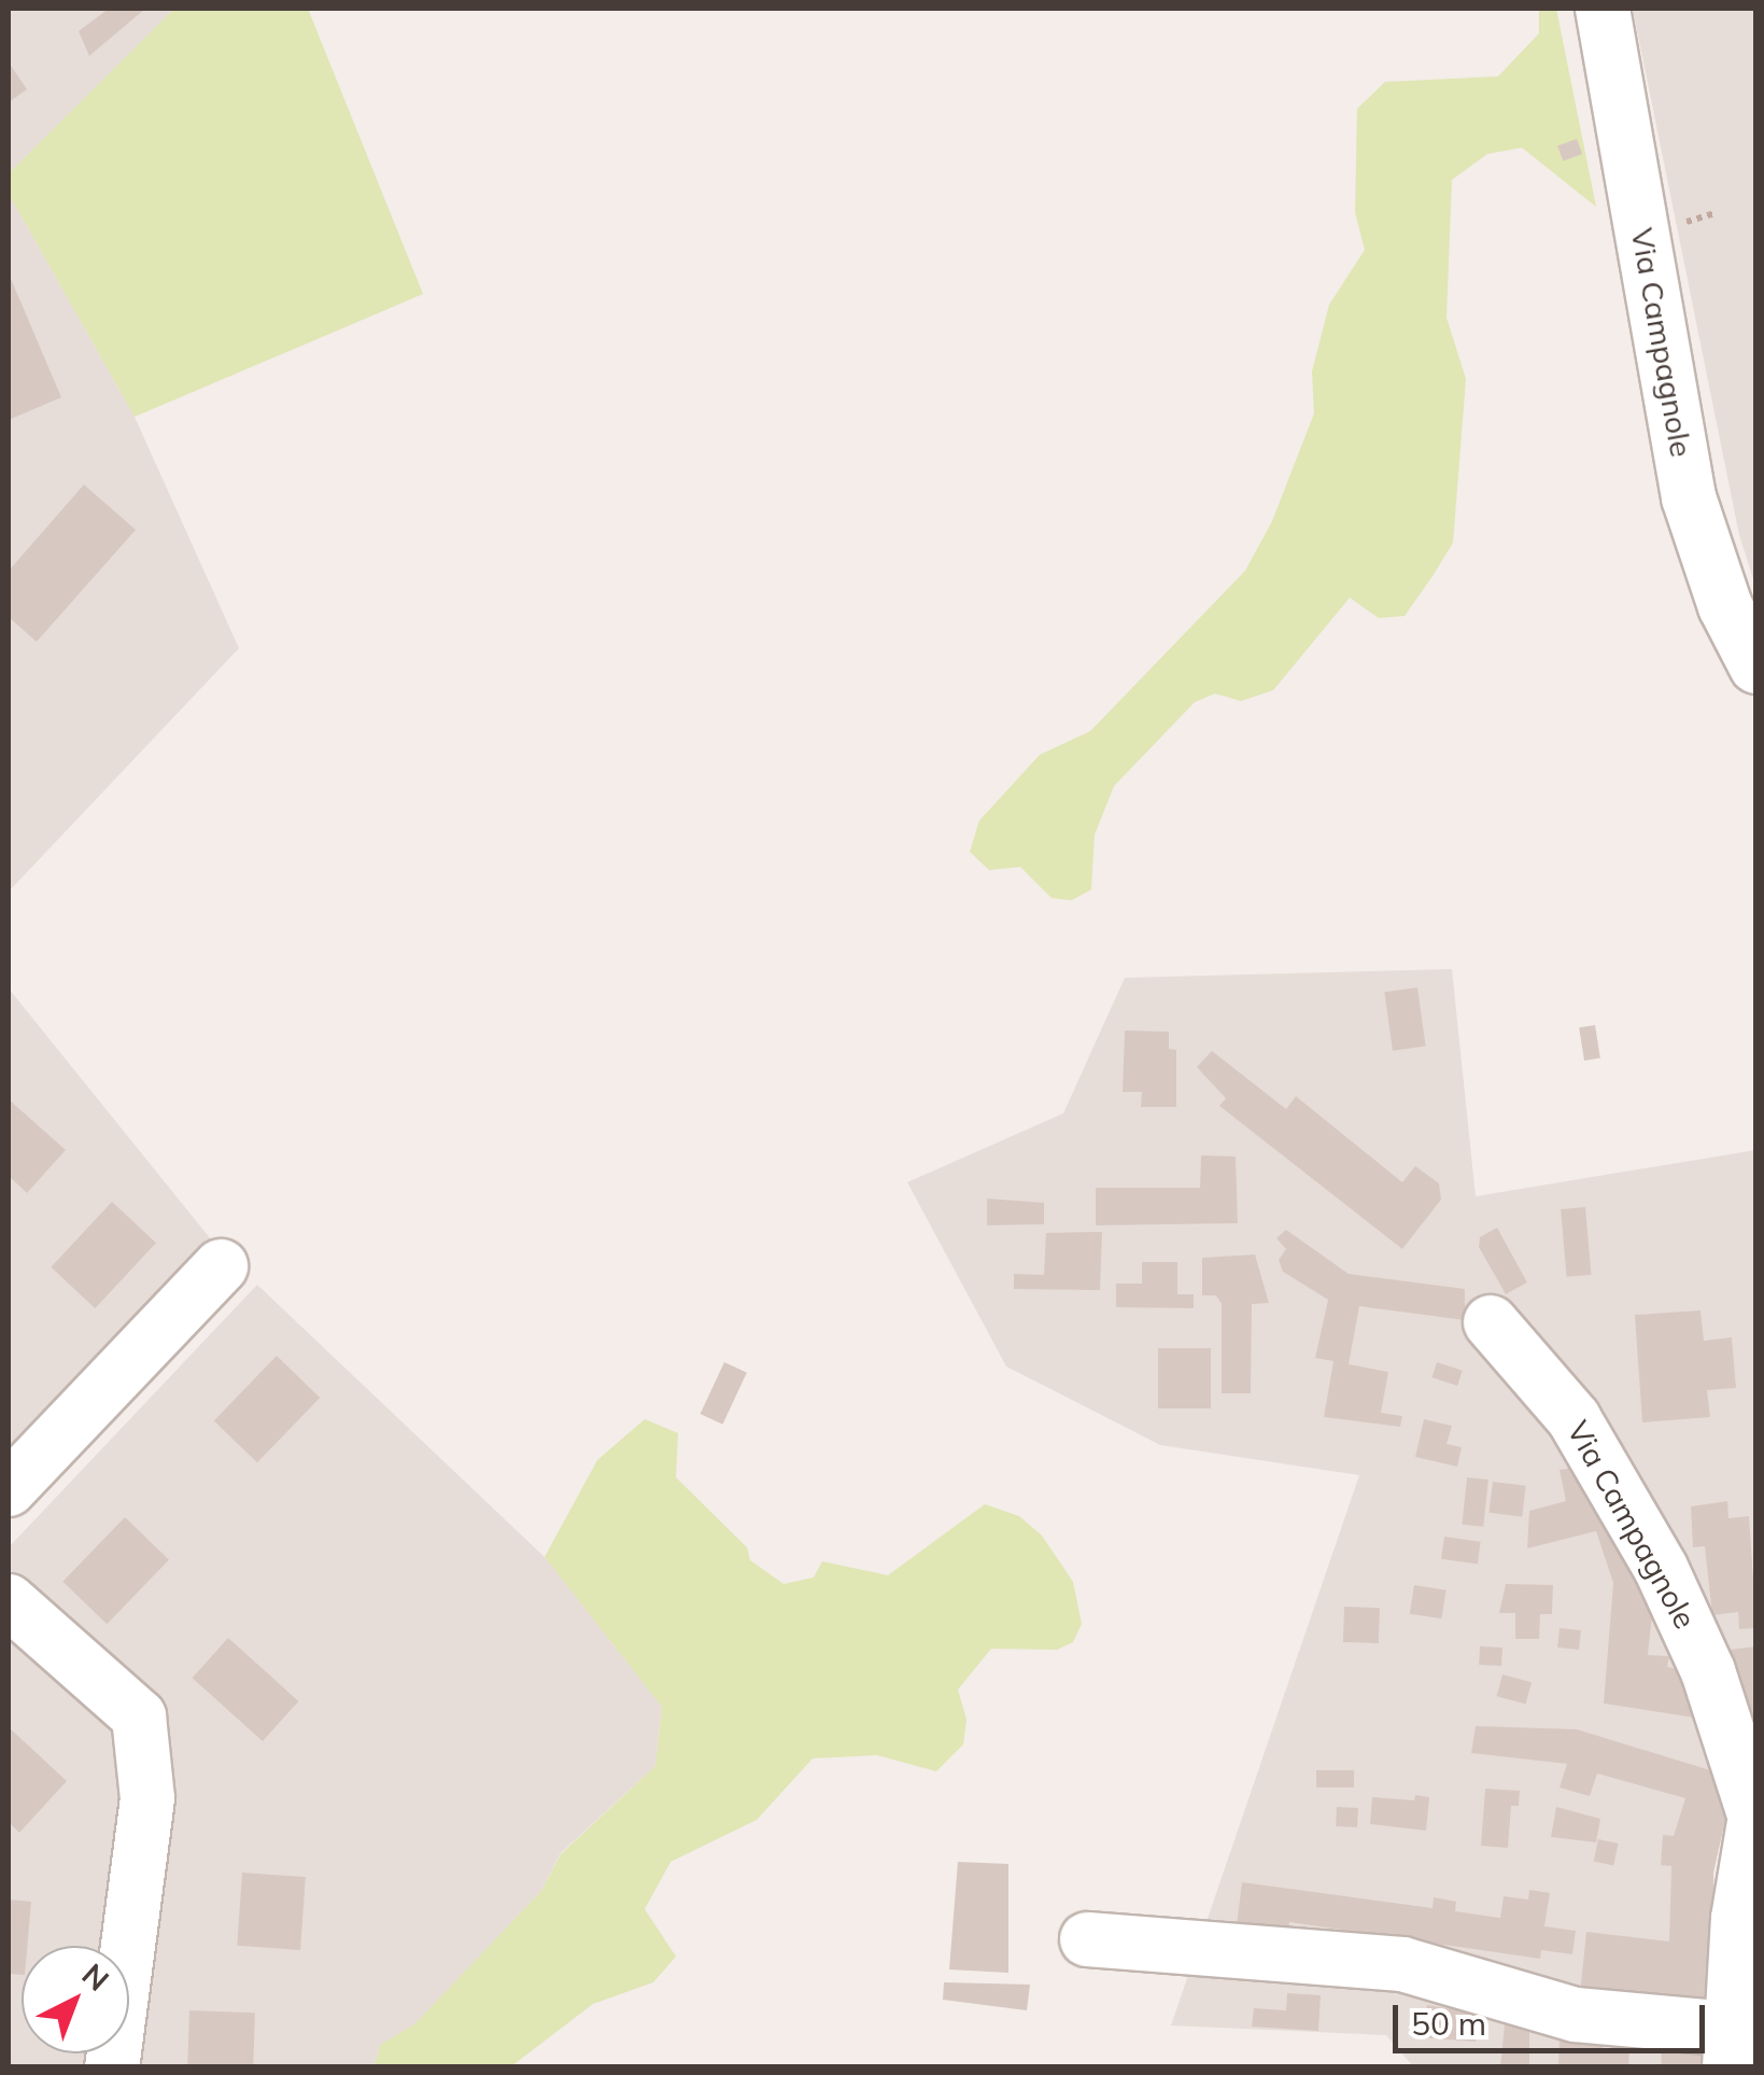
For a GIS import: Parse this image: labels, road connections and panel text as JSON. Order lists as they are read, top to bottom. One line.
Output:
{"streets":{"street":["Via Campagnole"]},"scale_bar":"50 m","north":"top right"}
